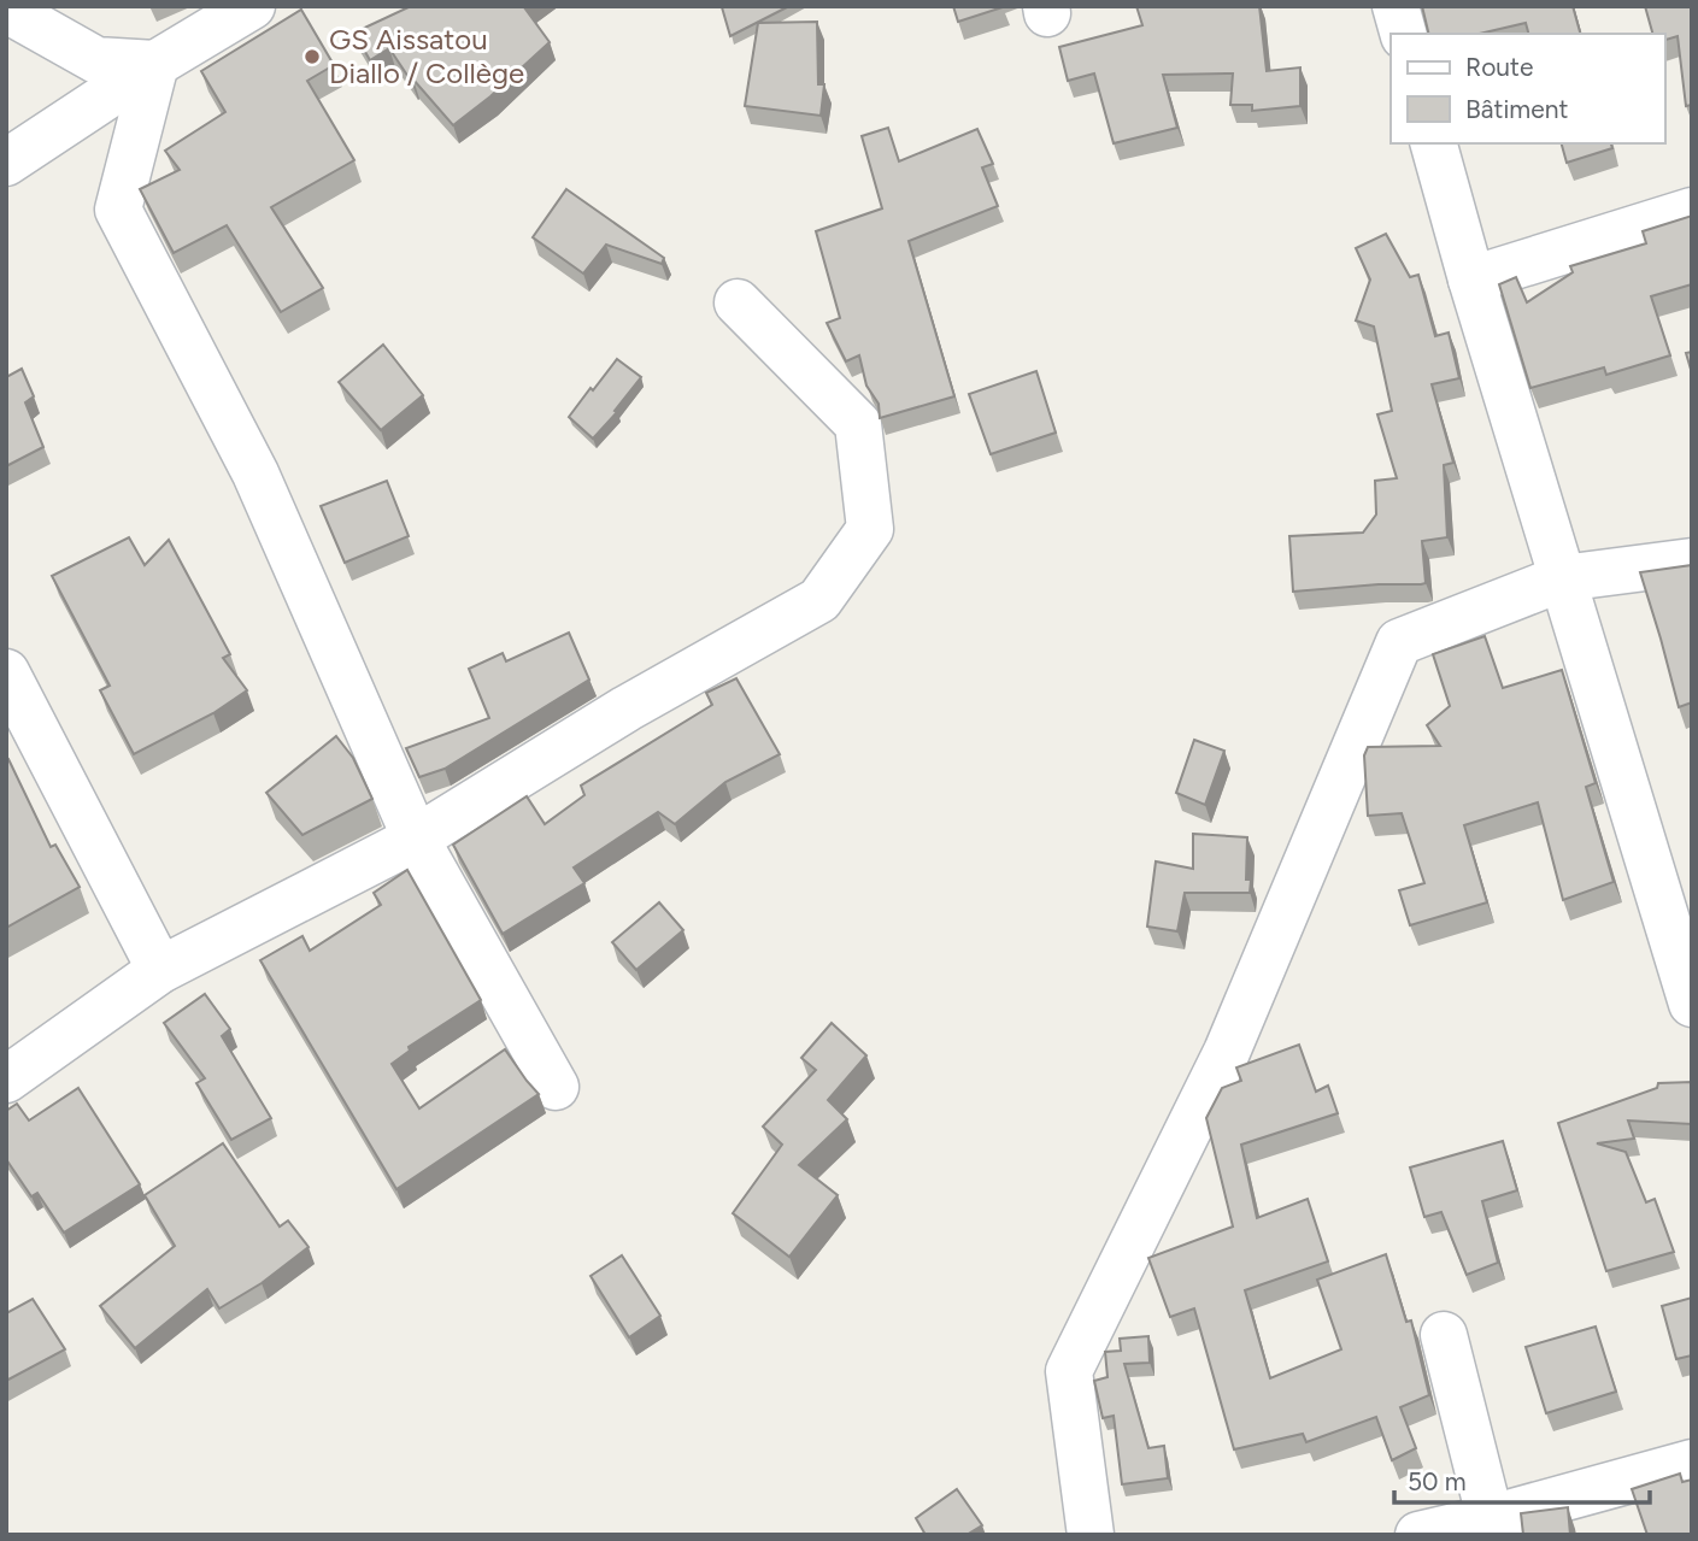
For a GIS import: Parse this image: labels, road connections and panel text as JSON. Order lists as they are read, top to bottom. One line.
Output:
{"places":["GS Aissatou Diallo / Collège"],"legend":["Route","Bâtiment"],"scale_bar":"50 m"}
